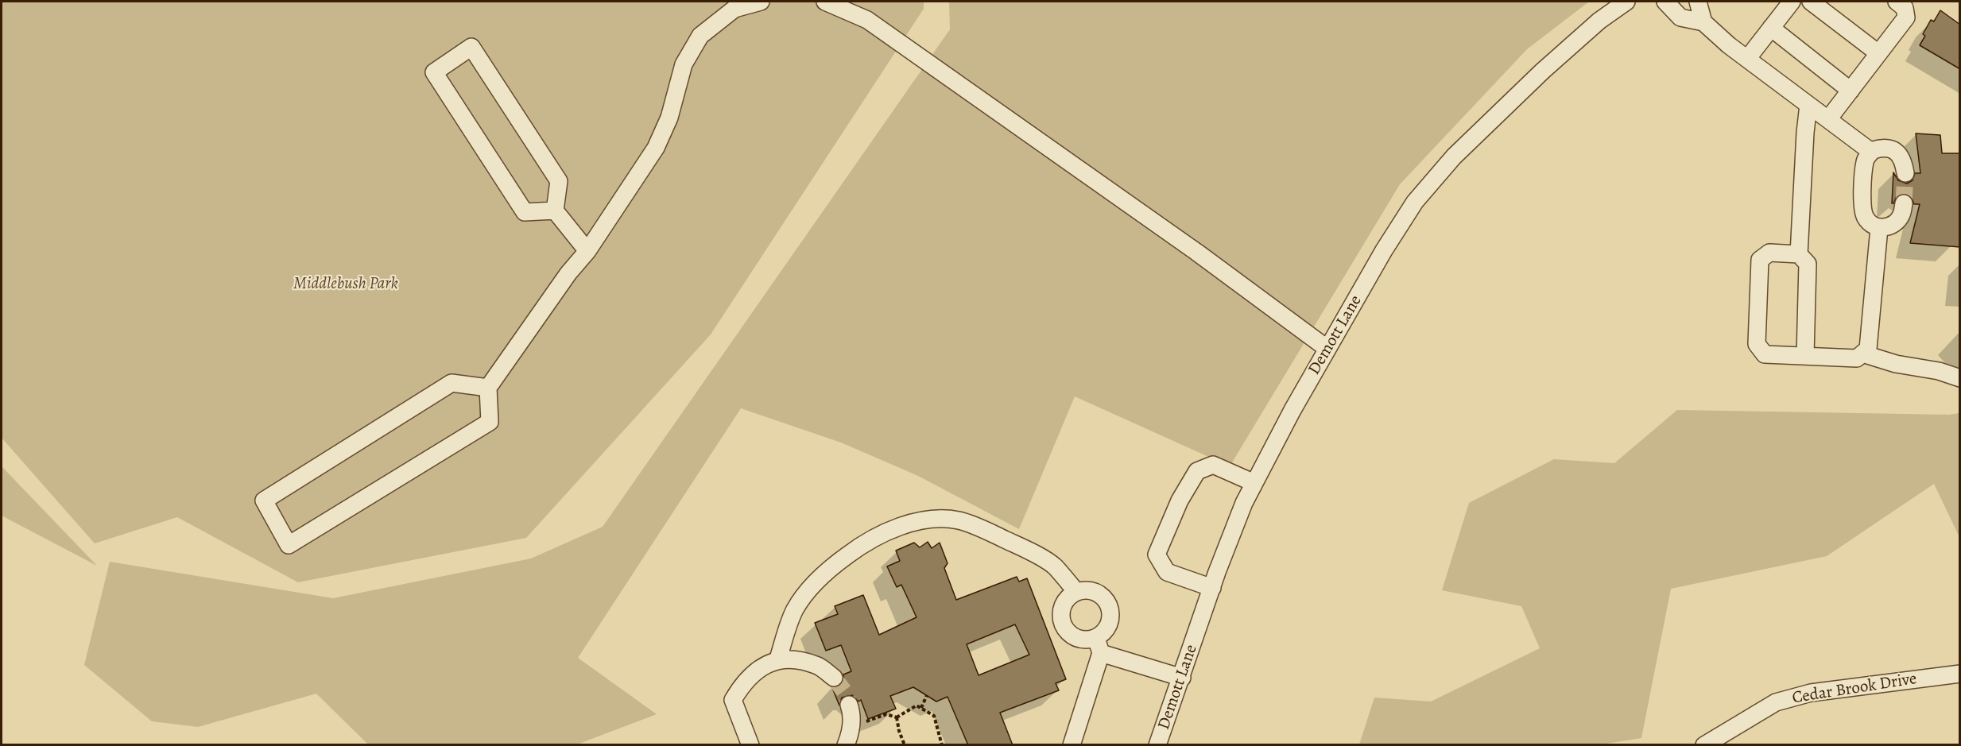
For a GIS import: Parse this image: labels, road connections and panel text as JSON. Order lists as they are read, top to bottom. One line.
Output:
{"streets":{"street":["Demott Lane","Cedar Brook Drive"]},"parks":["Middlebush Park"]}
